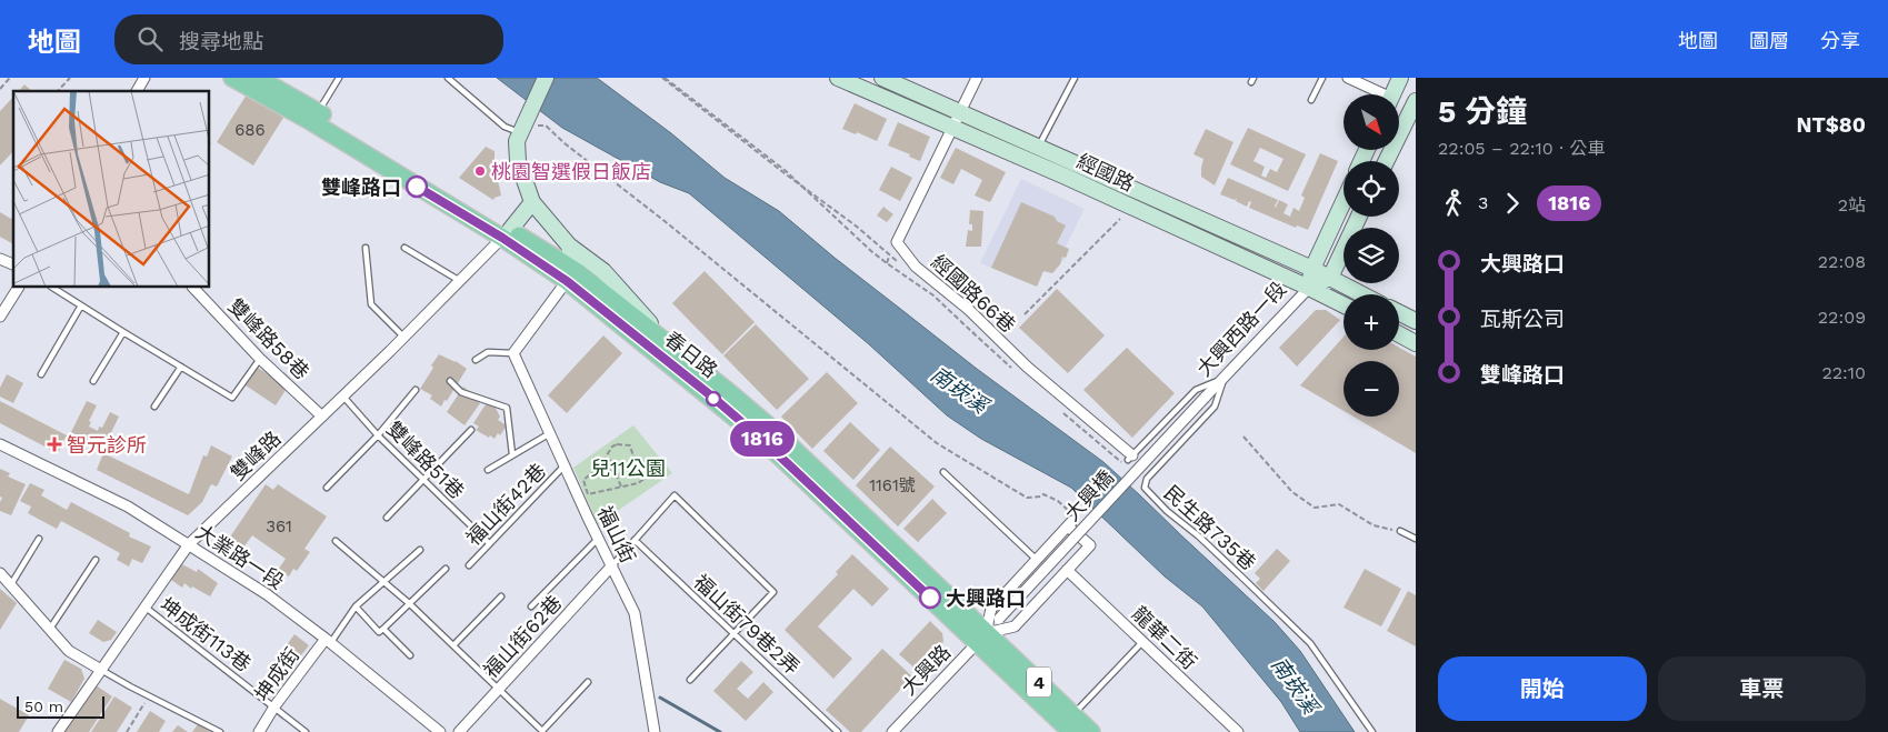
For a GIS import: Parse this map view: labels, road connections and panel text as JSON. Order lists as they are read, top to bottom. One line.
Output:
{"streets":{"main road":["春日路","4"],"street":["經國路","經國路66巷","大興西路一段","雙峰路58巷","雙峰路","大興橋","福山街","大業路一段","福山街62巷","龍華二街","大興路","坤成街"],"lane":["雙峰路51巷","福山街42巷","民生路735巷","福山街79巷2弄","坤成街113巷"]},"crossings":[["經國路","經國路66巷"],["經國路","大興西路一段"],["大興西路一段","大興橋"],["大興西路一段","民生路735巷"],["雙峰路58巷","雙峰路"],["春日路","雙峰路"],["春日路","大興橋"],["春日路","大興路"],["雙峰路","雙峰路51巷"],["雙峰路","大業路一段"],["雙峰路","坤成街113巷"],["雙峰路51巷","福山街42巷"],["大興橋","大興路"],["福山街42巷","福山街"],["福山街","福山街62巷"],["大業路一段","坤成街"],["坤成街113巷","坤成街"]],"water":["南崁溪"],"parks":["兒11公園"],"places":{"other":["桃園智選假日飯店","雙峰路口","大興路口"],"health":["智元診所"]},"lines":["bus line 1816"],"house_numbers":["686","1161號","361"],"scale_bar":"50 m","north":"bottom right","page":{"header":"地圖","search":"搜尋地點","nav":["地圖","圖層","分享"],"on_map":"1816","heading":["5 分鐘","22:05 – 22:10 · 公車","NT$80"],"map_buttons":["+","−"],"legs":["3","1816","2站"],"list":[{"name":"大興路口","value":"22:08"},{"name":"瓦斯公司","value":"22:09"},{"name":"雙峰路口","value":"22:10"}],"buttons":["開始","車票"],"scale":"50 m"}}
